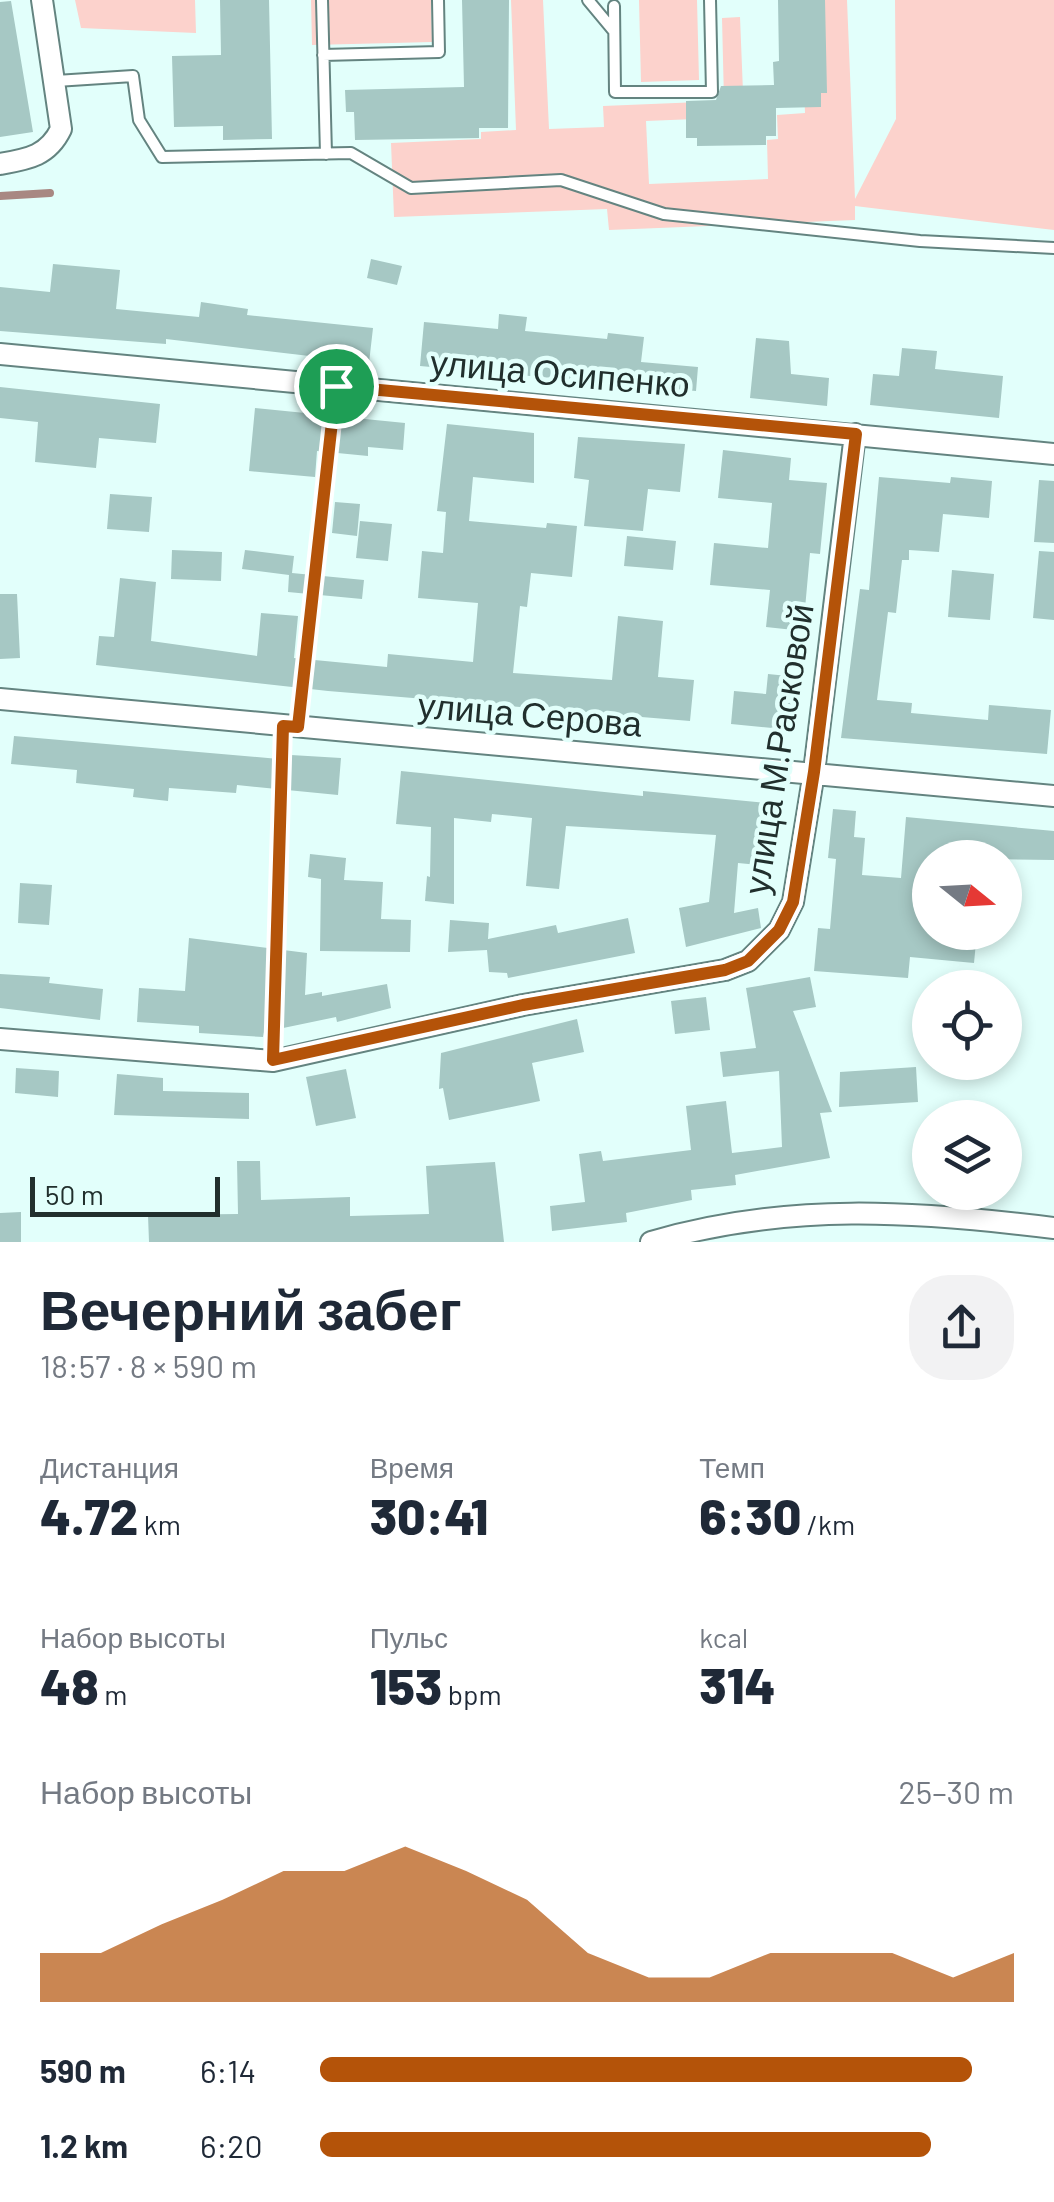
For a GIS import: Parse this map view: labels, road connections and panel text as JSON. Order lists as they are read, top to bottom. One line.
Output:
{"streets":{"street":["улица Осипенко","улица Серова","улица М.Расковой"]},"crossings":[["улица Осипенко","улица М.Расковой"],["улица Серова","улица М.Расковой"]],"scale_bar":"50 m","north":"right","page":{"scale":"50 m","heading":["Вечерний забег","18:57 · 8 × 590 m"],"stats":[["Дистанция","4.72 km"],["Время","30:41"],["Темп","6:30 /km"],["Набор высоты","48 m"],["Пульс","153 bpm"],["kcal","314"]],"chart":["Набор высоты","25–30 m"],"list":[{"name":"590 m","note":"6:14"},{"name":"1.2 km","note":"6:20"}]}}
